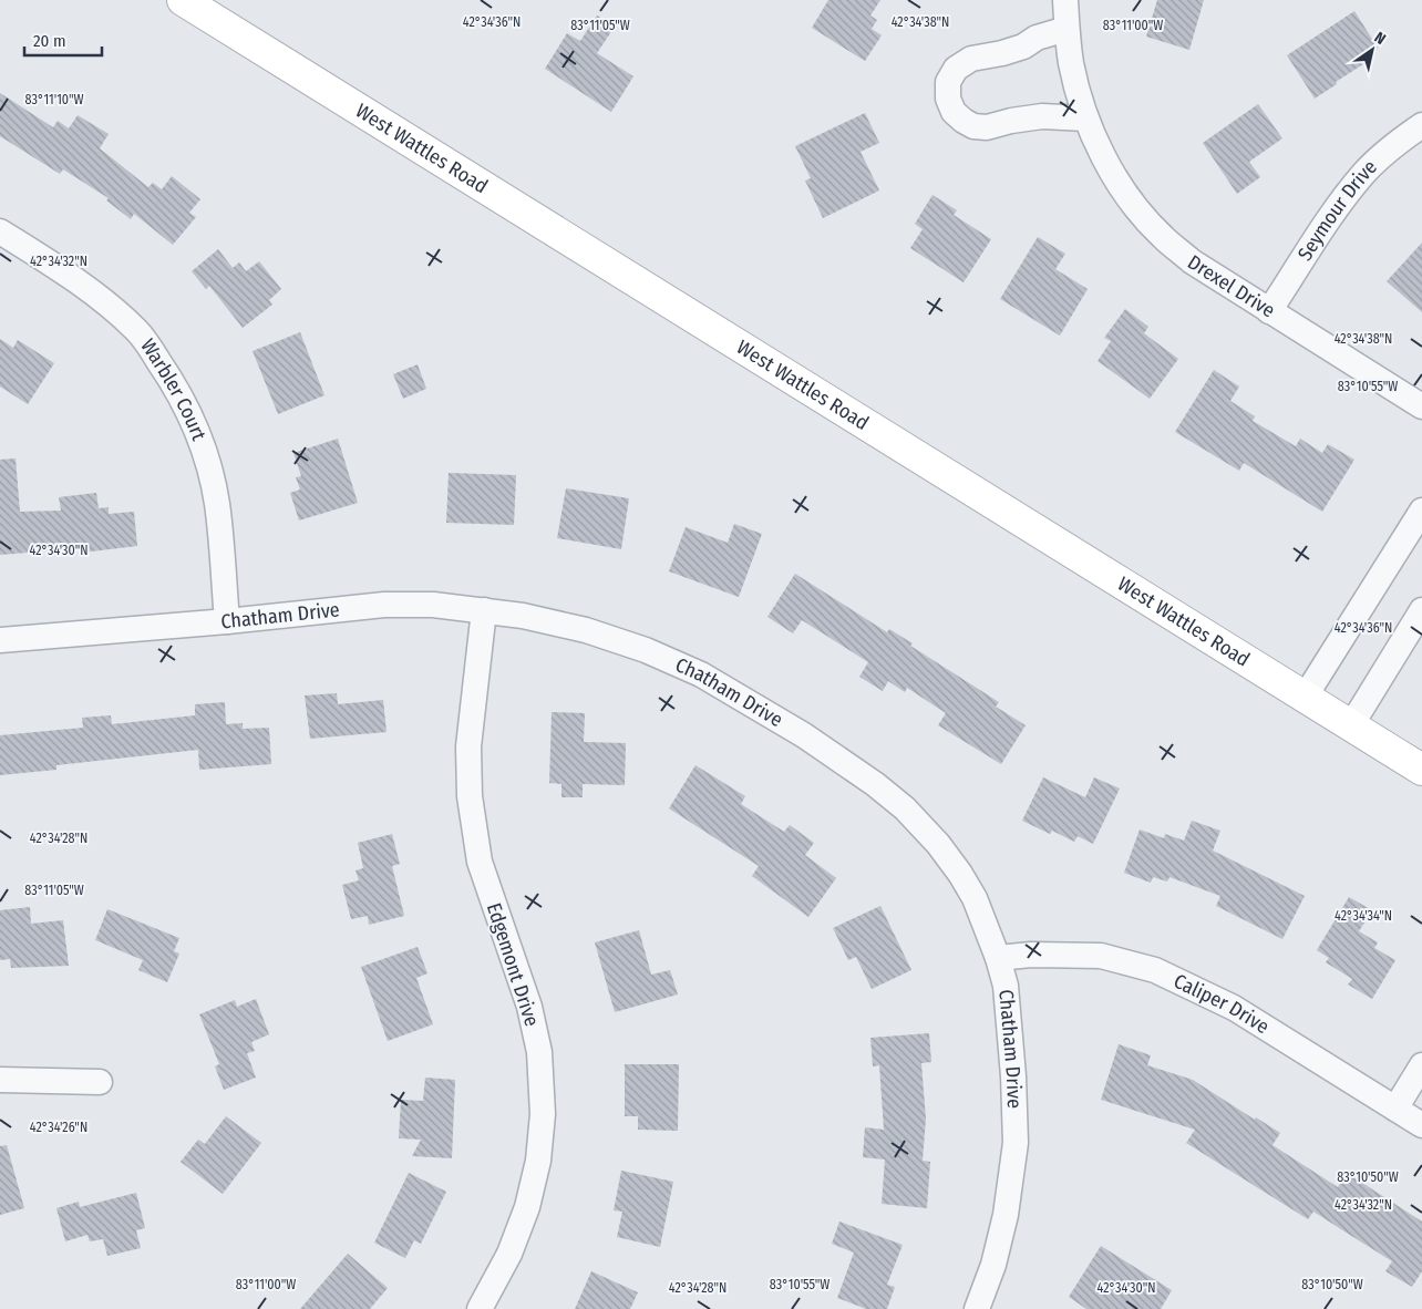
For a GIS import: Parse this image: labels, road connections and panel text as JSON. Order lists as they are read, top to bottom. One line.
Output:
{"streets":{"street":["West Wattles Road","Seymour Drive","Drexel Drive","Warbler Court","Chatham Drive","Edgemont Drive","Caliper Drive"]},"crossings":[["Seymour Drive","Drexel Drive"],["Warbler Court","Chatham Drive"],["Chatham Drive","Edgemont Drive"],["Chatham Drive","Caliper Drive"]],"scale_bar":"20 m","north":"top right","coordinates":["42°34'36\"N","42°34'38\"N","83°11'05\"W","83°11'00\"W","83°11'10\"W","42°34'32\"N","83°10'55\"W","42°34'30\"N","42°34'28\"N","42°34'34\"N","42°34'26\"N","83°10'50\"W"]}
